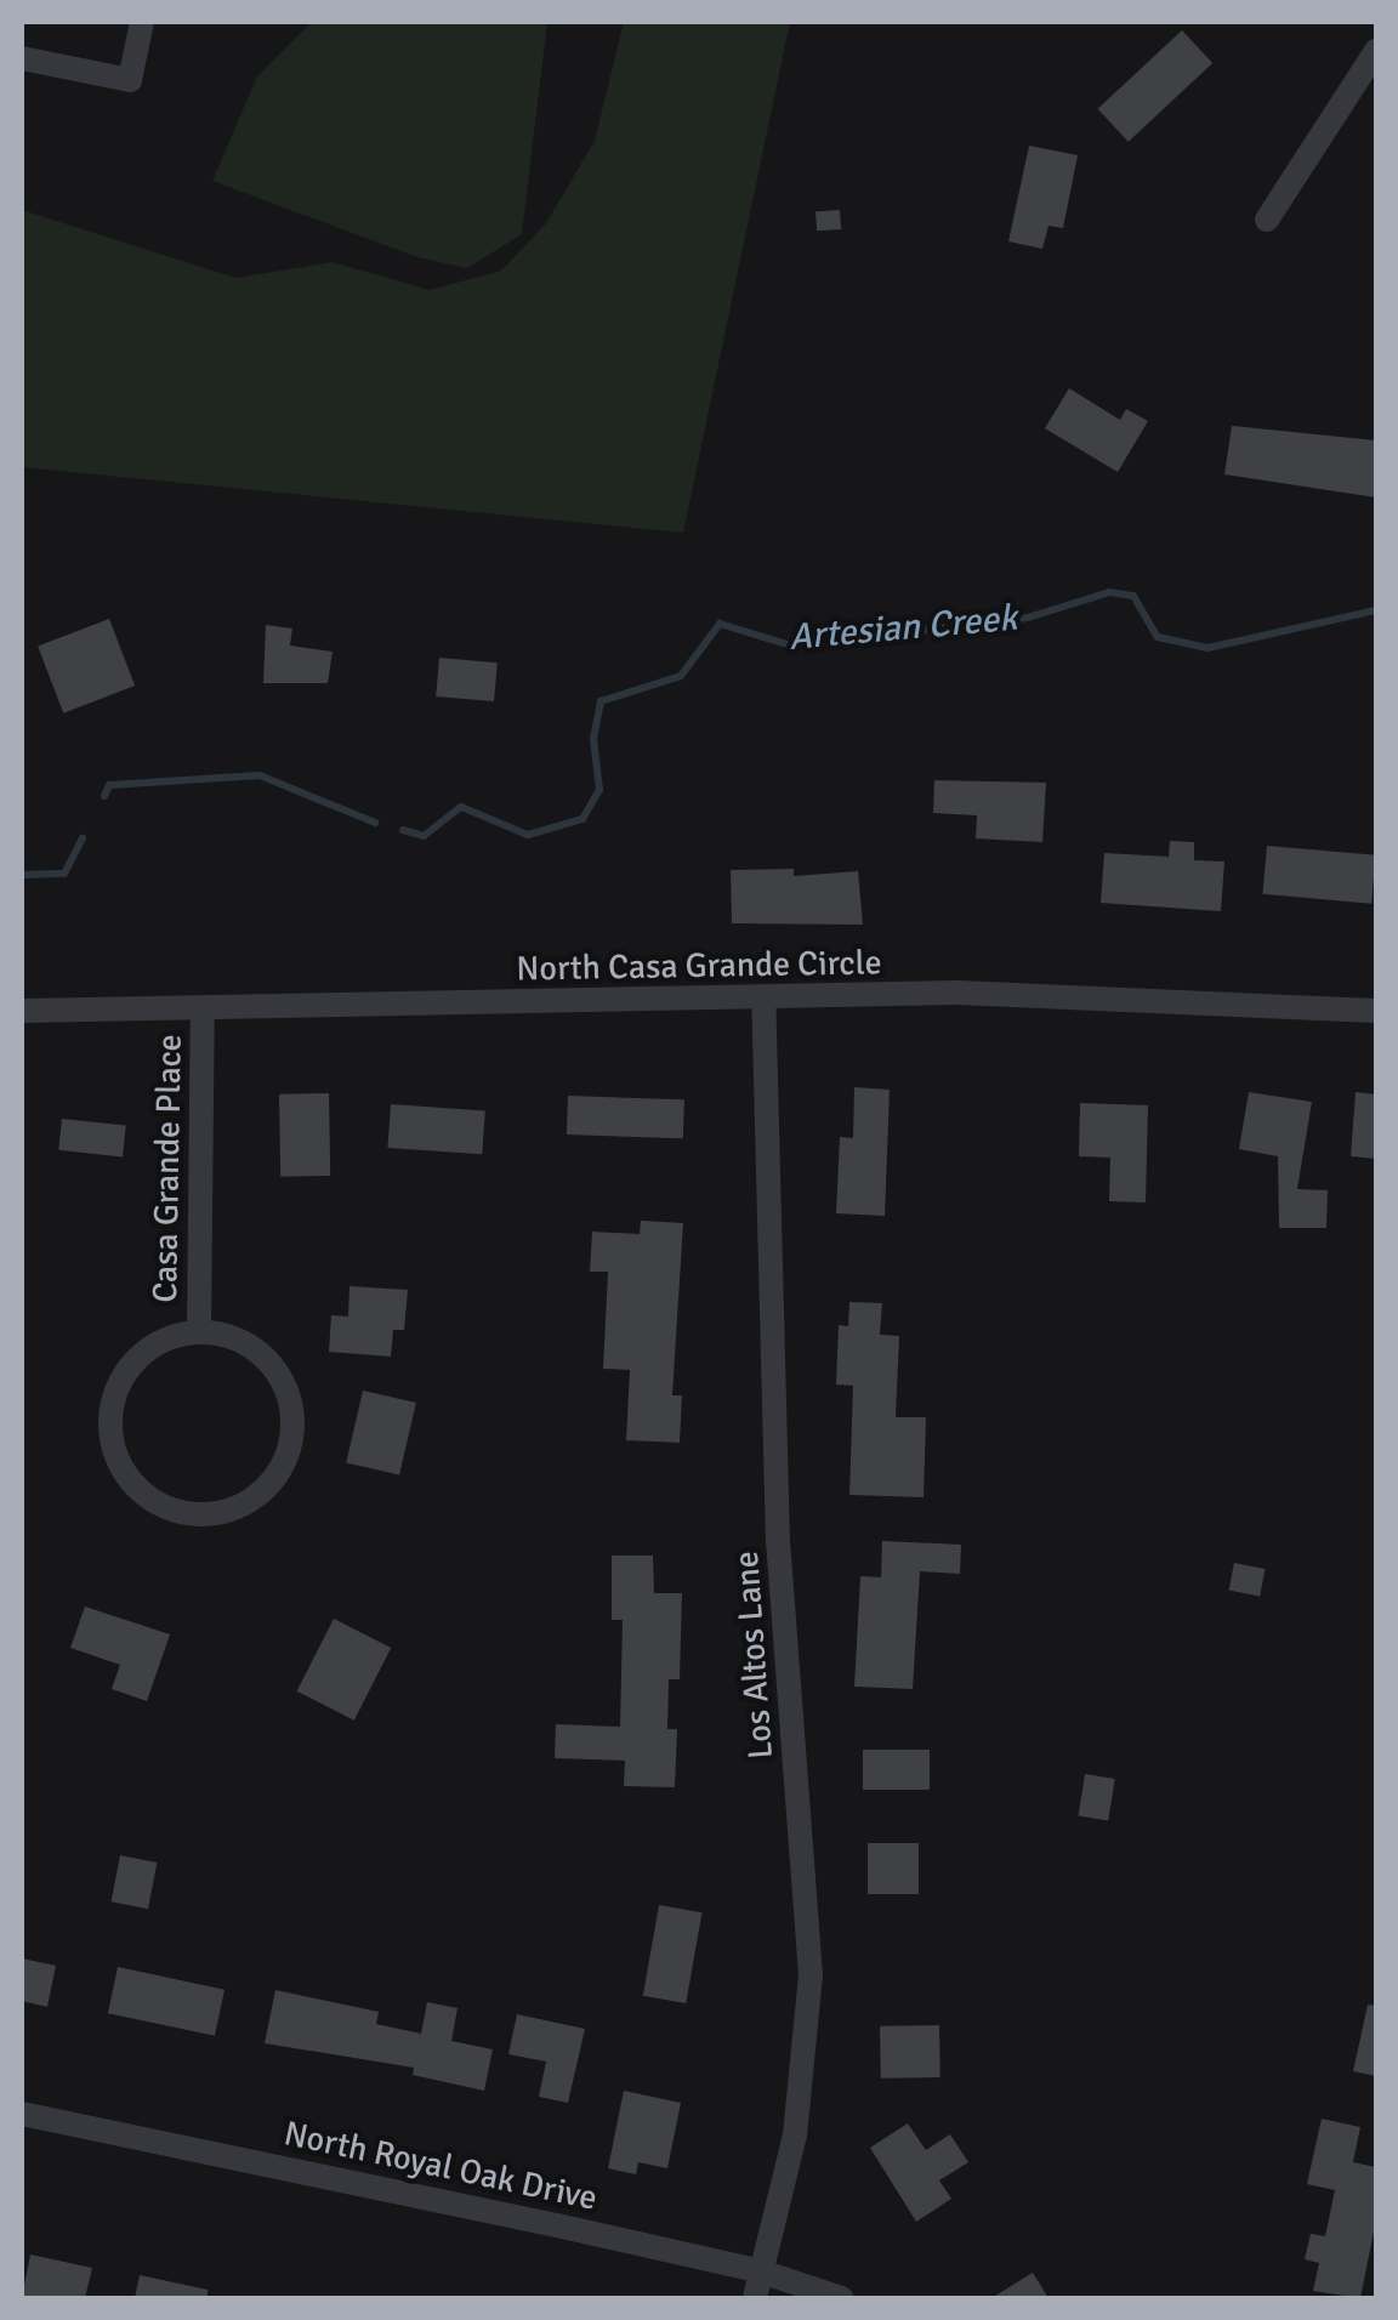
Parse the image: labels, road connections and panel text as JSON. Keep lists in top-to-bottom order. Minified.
{"streets":{"street":["North Casa Grande Circle","Casa Grande Place","Los Altos Lane","North Royal Oak Drive"]},"crossings":[["North Casa Grande Circle","Casa Grande Place"],["North Casa Grande Circle","Los Altos Lane"],["Los Altos Lane","North Royal Oak Drive"]],"water":["Artesian Creek"]}
